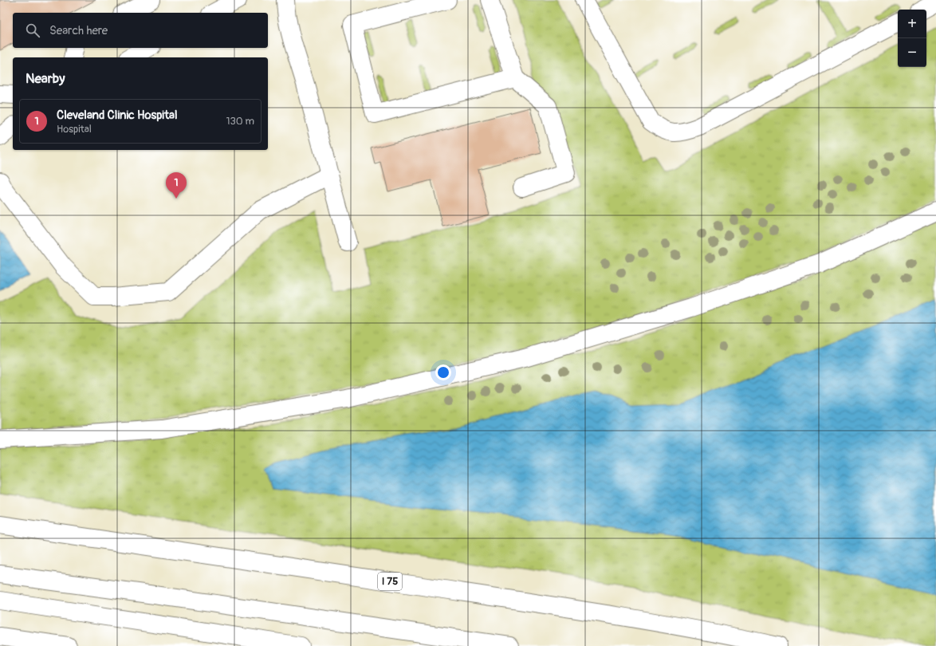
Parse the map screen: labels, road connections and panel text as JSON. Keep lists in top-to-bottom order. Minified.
{"streets":{"main road":["I 75"]},"page":{"map_buttons":["+","−"],"search":"Search here","heading":"Nearby","list":[{"mark":"1","name":"Cleveland Clinic Hospital","note":"Hospital","value":"130 m"}],"pins":"1"}}
